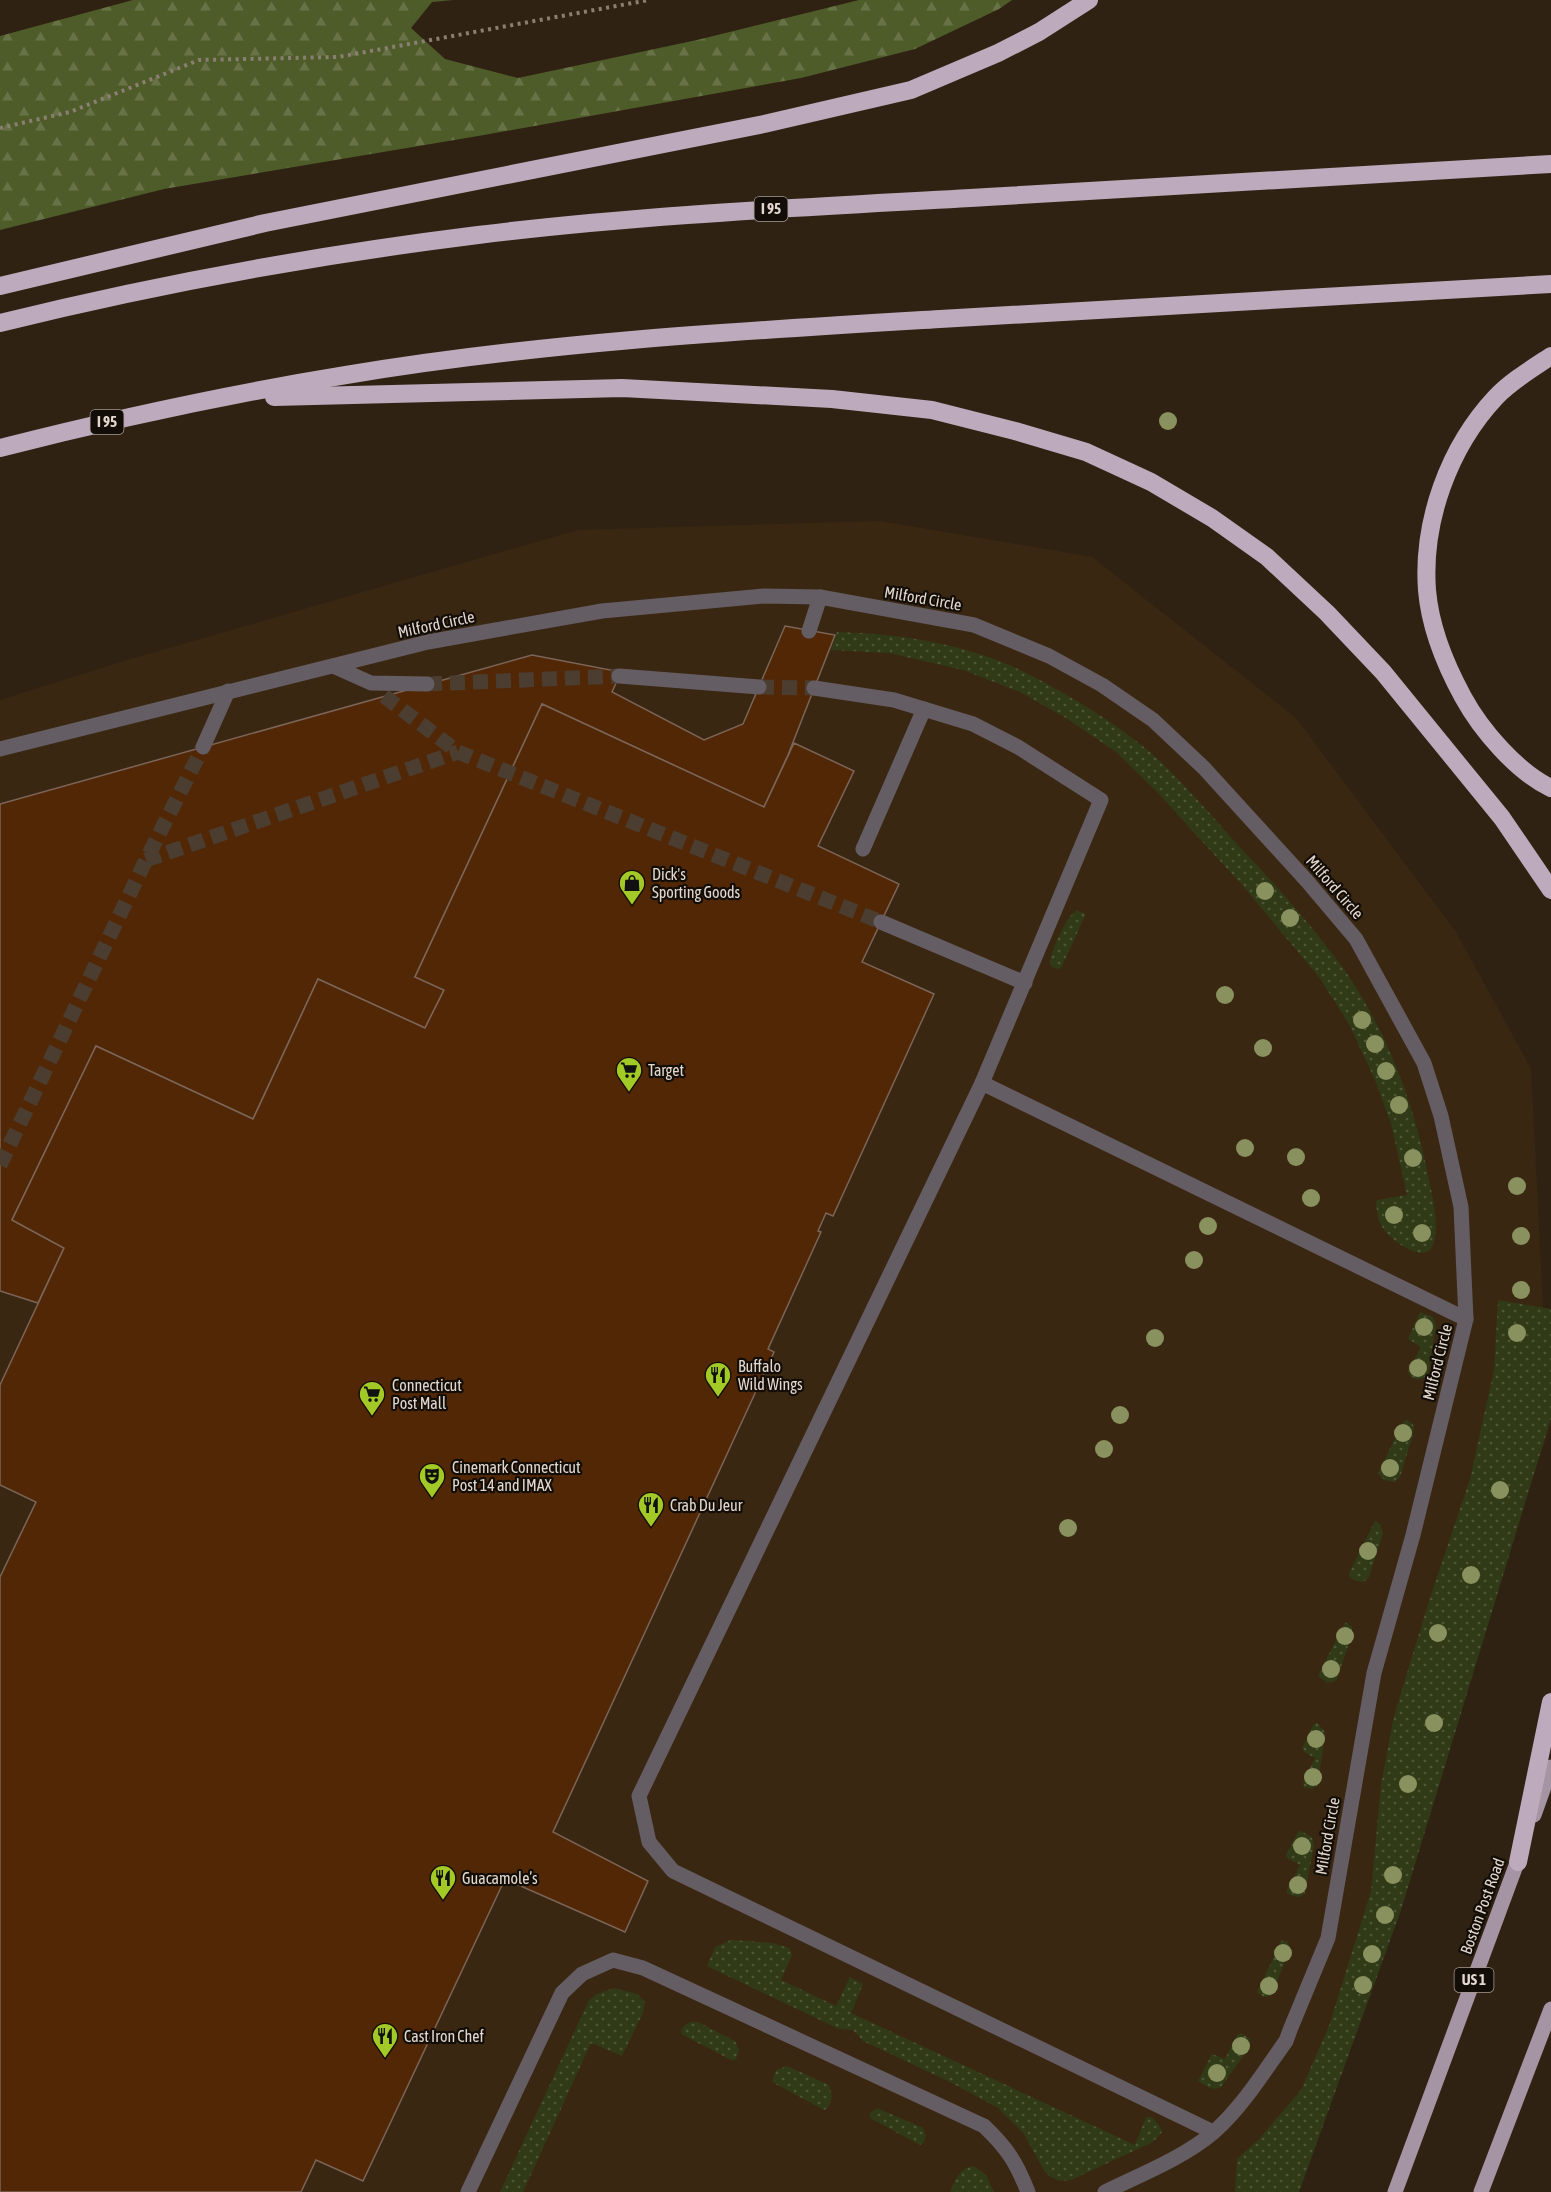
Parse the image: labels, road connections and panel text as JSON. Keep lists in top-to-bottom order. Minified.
{"streets":{"highway":["I 95"],"main road":["Boston Post Road","US 1"],"street":["Milford Circle"]},"places":{"shop":["Dick's Sporting Goods"],"supermarket":["Target","Connecticut Post Mall"],"restaurant":["Buffalo Wild Wings","Crab Du Jeur","Guacamole’s","Cast Iron Chef"],"theatre":["Cinemark Connecticut Post 14 and IMAX"]}}
